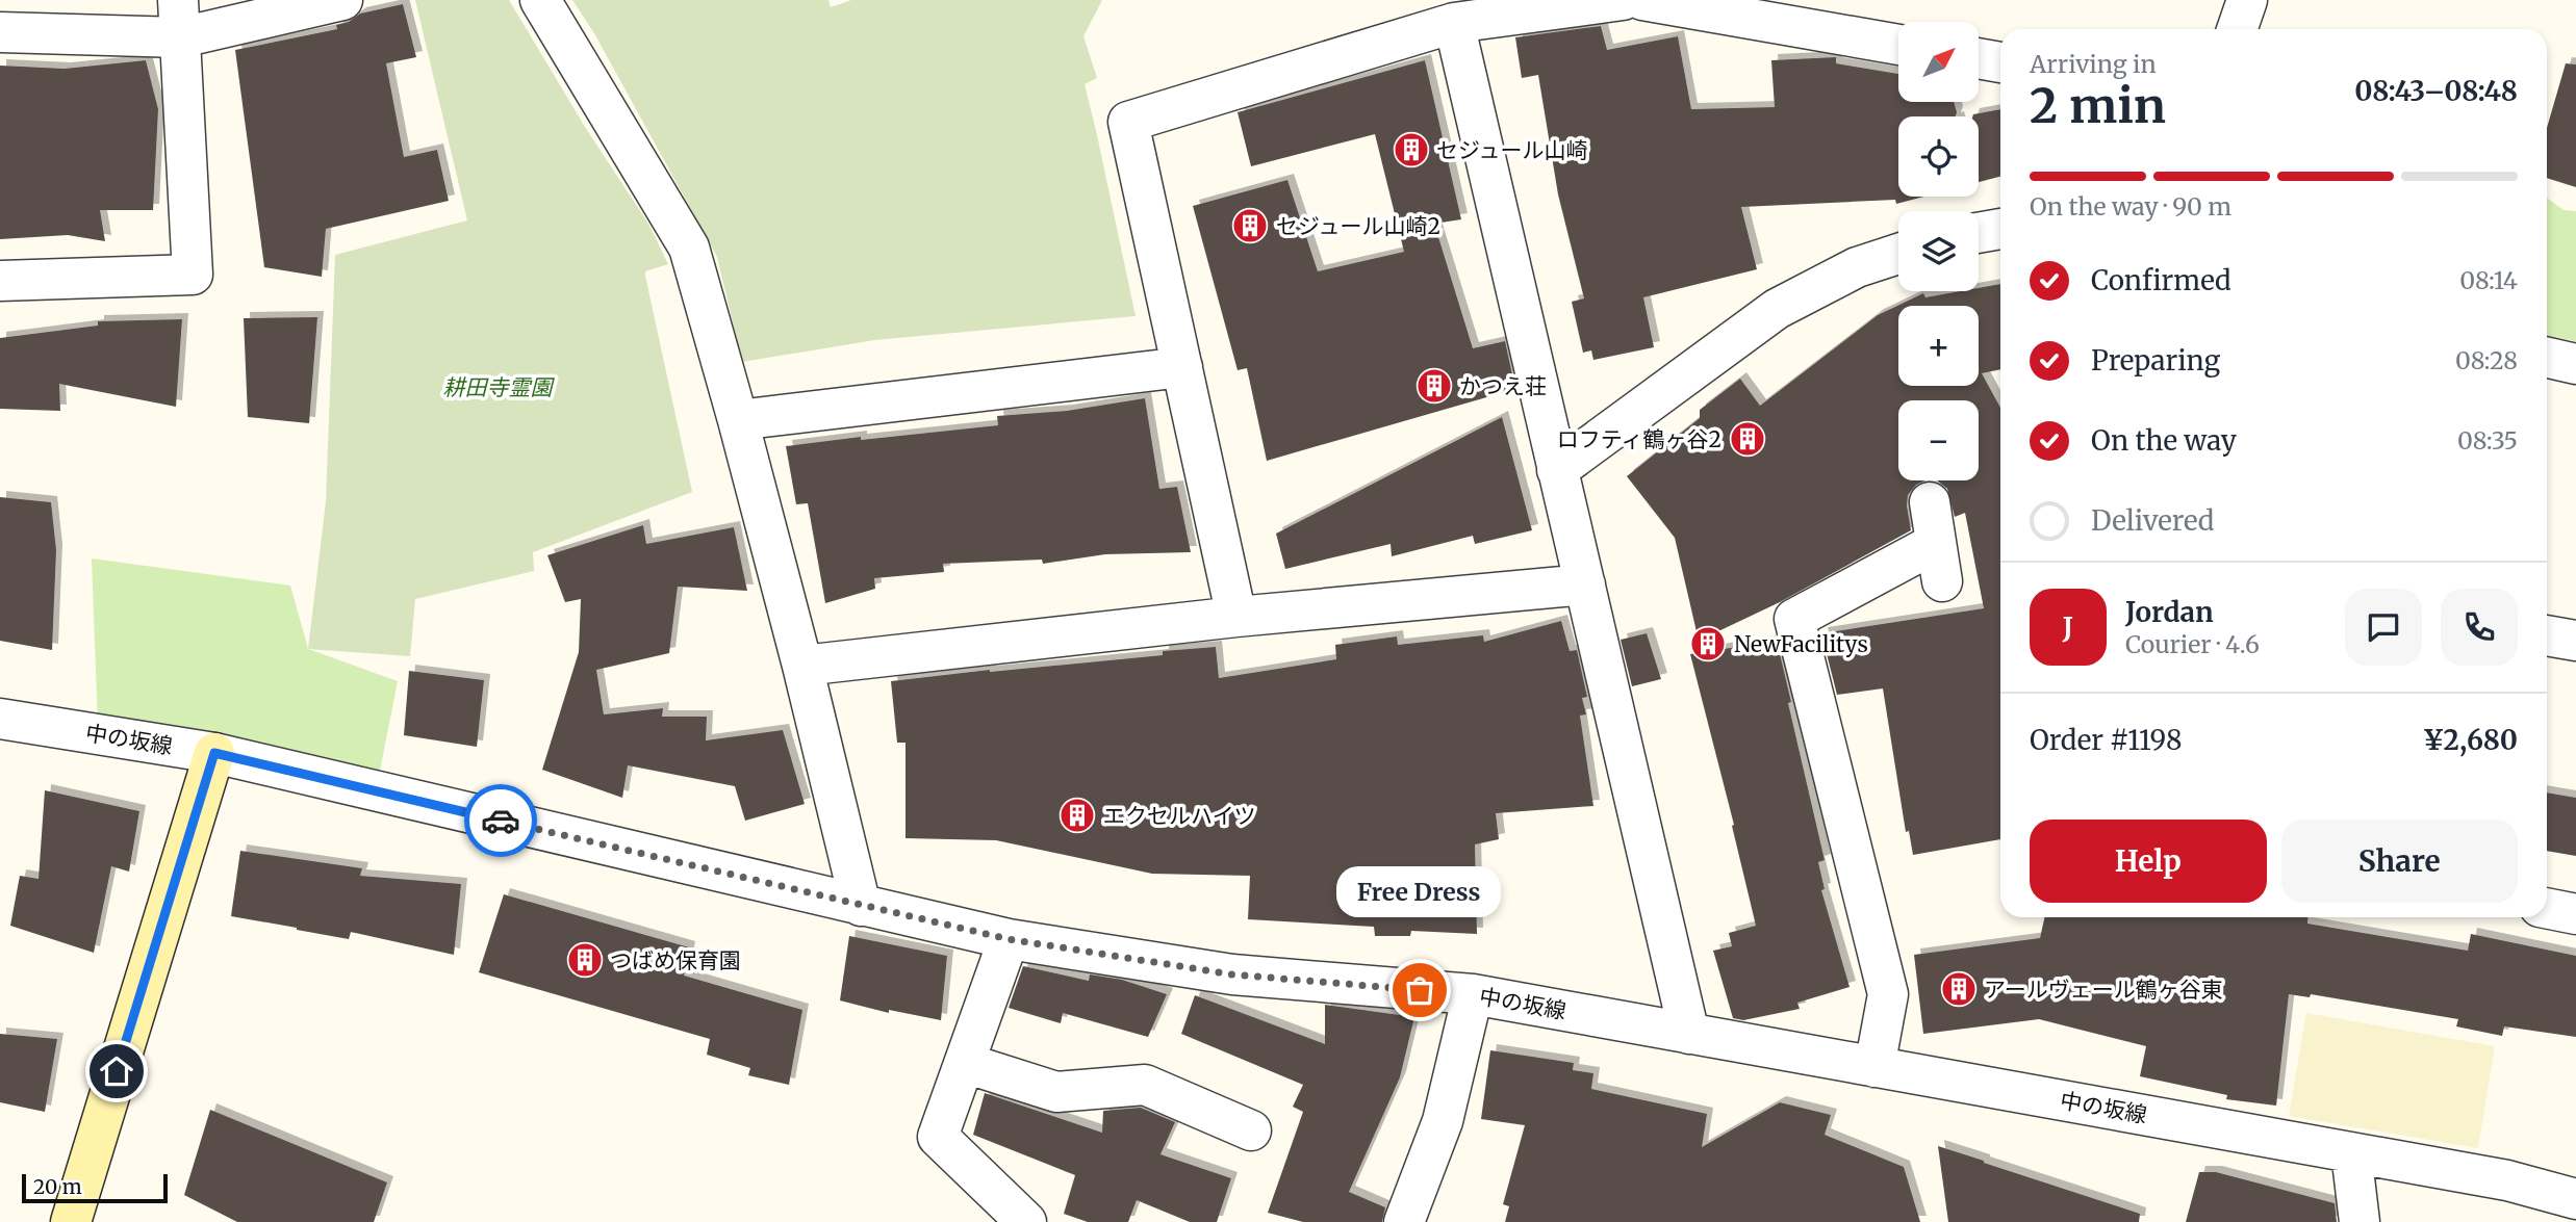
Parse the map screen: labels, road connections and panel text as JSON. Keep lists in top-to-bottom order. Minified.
{"streets":{"street":["中の坂線"]},"parks":["耕田寺霊園"],"places":{"building":["セジュール山崎","セジュール山崎2","かつえ荘","ロフティ鶴ヶ谷2","NewFacilitys","エクセルハイツ","つばめ保育園","アールヴェール鶴ヶ谷東"],"other":["Free Dress"]},"scale_bar":"20 m","north":"top right","page":{"map_buttons":["+","−"],"heading":["2 min","Arriving in","08:43–08:48"],"panel":["Jordan","Courier · 4.6","Order #1198","¥2,680"],"bar":"On the way · 90 m","list":[["Confirmed","08:14"],["Preparing","08:28"],["On the way","08:35"],"Delivered"],"round":"J","buttons":["Help","Share"],"bubble":"Free Dress","scale":"20 m"}}
